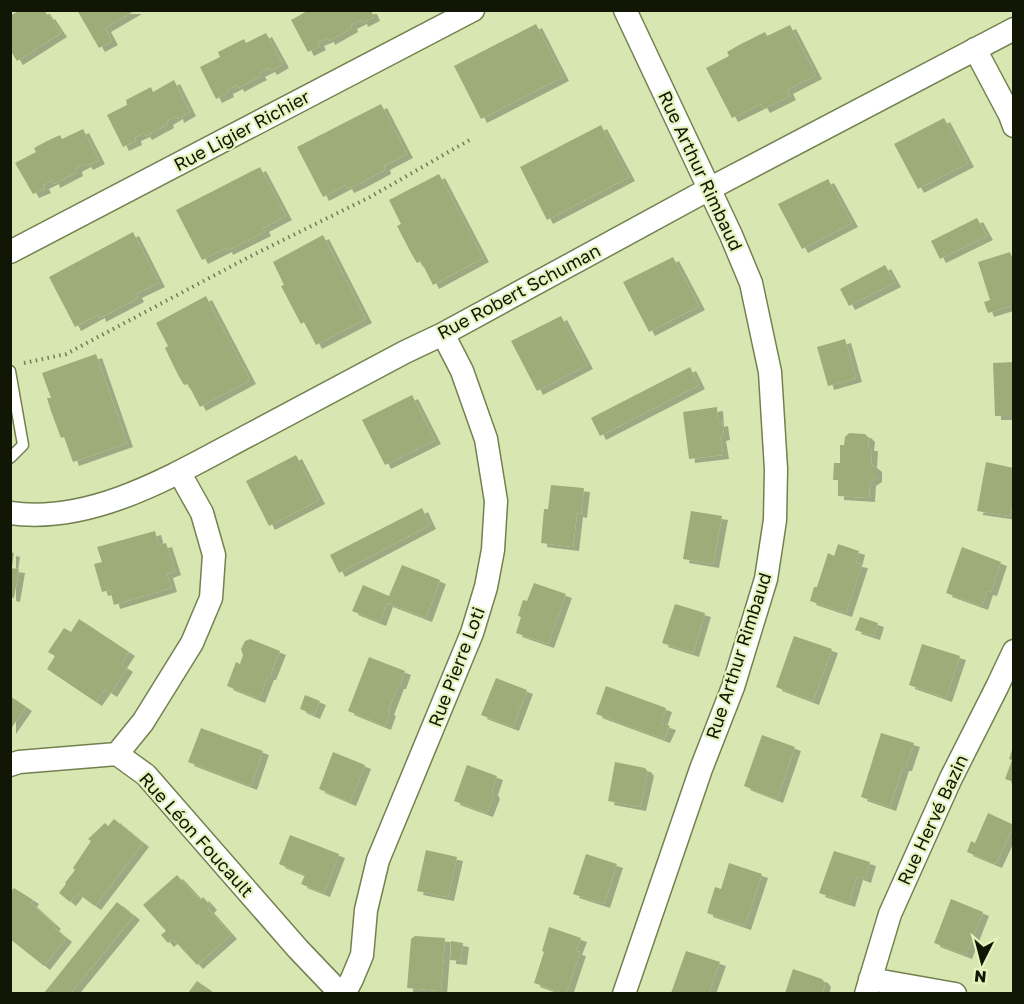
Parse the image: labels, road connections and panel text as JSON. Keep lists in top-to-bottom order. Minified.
{"streets":{"street":["Rue Ligier Richier","Rue Arthur Rimbaud","Rue Robert Schuman","Rue Pierre Loti","Rue Hervé Bazin","Rue Léon Foucault"]},"crossings":[["Rue Arthur Rimbaud","Rue Robert Schuman"],["Rue Robert Schuman","Rue Pierre Loti"],["Rue Pierre Loti","Rue Léon Foucault"]],"north":"bottom"}
